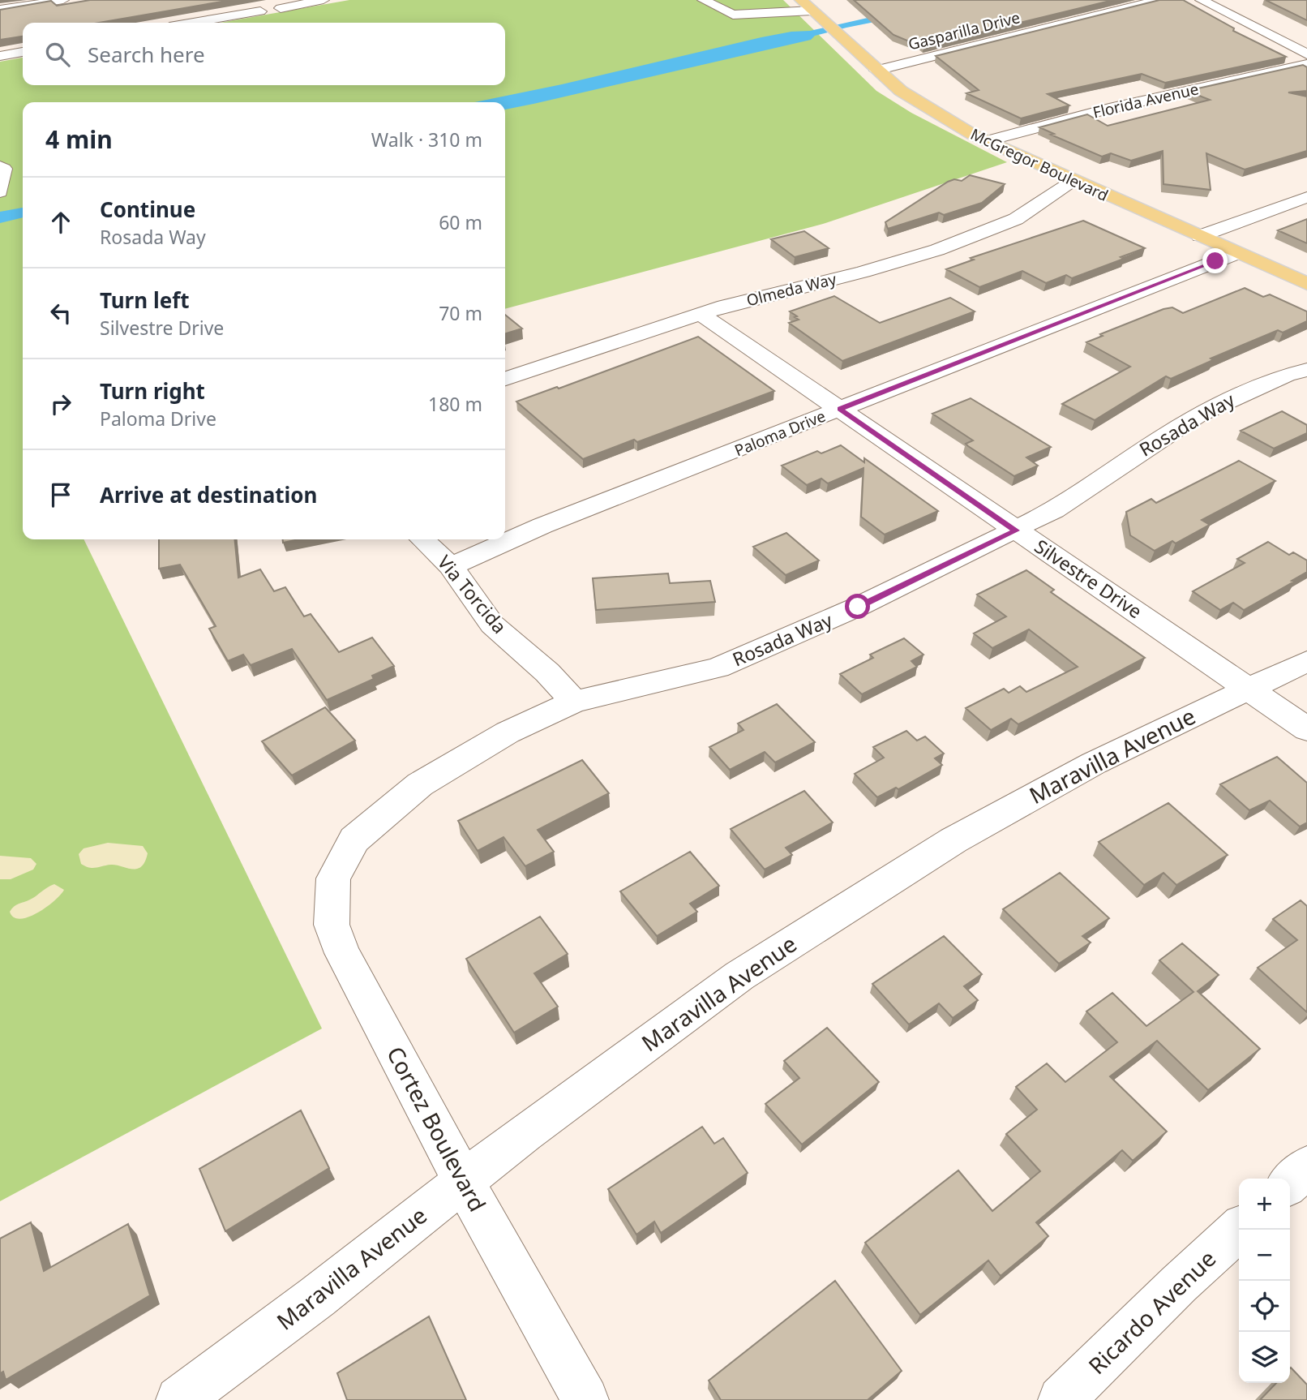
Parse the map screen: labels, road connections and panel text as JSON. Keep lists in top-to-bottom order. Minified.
{"streets":{"main road":["McGregor Boulevard"],"street":["Gasparilla Drive","Florida Avenue","Olmeda Way","Rosada Way","Paloma Drive","Silvestre Drive","Via Torcida","Maravilla Avenue","Cortez Boulevard","Ricardo Avenue"]},"crossings":[["Gasparilla Drive","McGregor Boulevard"],["Florida Avenue","McGregor Boulevard"],["McGregor Boulevard","Olmeda Way"],["McGregor Boulevard","Paloma Drive"],["Olmeda Way","Silvestre Drive"],["Rosada Way","Silvestre Drive"],["Rosada Way","Via Torcida"],["Rosada Way","Cortez Boulevard"],["Paloma Drive","Silvestre Drive"],["Paloma Drive","Via Torcida"],["Silvestre Drive","Maravilla Avenue"],["Maravilla Avenue","Cortez Boulevard"]],"page":{"search":"Search here","heading":["4 min","Walk · 310 m"],"list":[["Continue","Rosada Way","60 m"],["Turn left","Silvestre Drive","70 m"],["Turn right","Paloma Drive","180 m"],"Arrive at destination"],"map_buttons":["+","−"]}}
